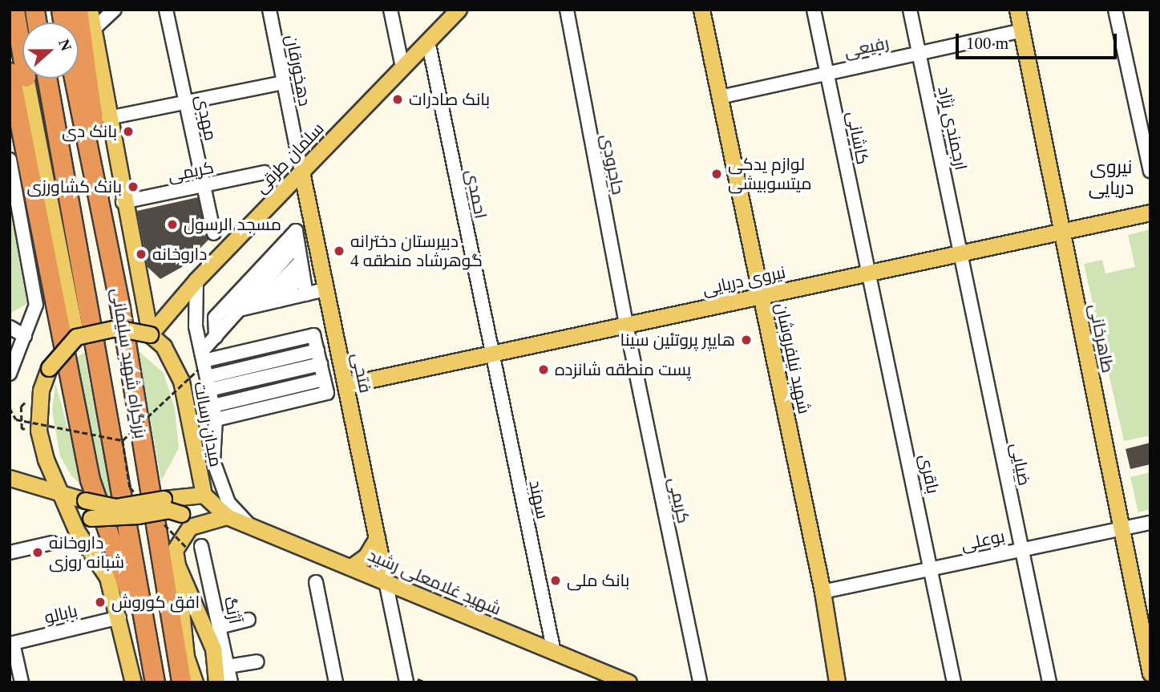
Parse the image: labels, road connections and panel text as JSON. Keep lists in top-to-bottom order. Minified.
{"streets":{"highway":["بزرگراه شهید سلیمانی"],"main road":["سلمان طرقی","نیروی دریایی","طاهرخانی","شهید نیلفروشان","فتحی","میدان رسالت","شهید غلامعلی رشید"],"street":["رفیعی","دهخورقان","مهدی","ارجمندی نژاد","کاشانی","جاجرودی","کریمی","احمدی","ضیایی","باقری","سهند","بوعلی","آژنگ","بابالو"]},"crossings":[["رفیعی","ارجمندی نژاد"],["رفیعی","کاشانی"],["رفیعی","طاهرخانی"],["رفیعی","شهید نیلفروشان"],["دهخورقان","سلمان طرقی"],["دهخورقان","فتحی"],["مهدی","کریمی"],["ارجمندی نژاد","نیروی دریایی"],["ارجمندی نژاد","ضیایی"],["کاشانی","نیروی دریایی"],["کاشانی","باقری"],["سلمان طرقی","احمدی"],["سلمان طرقی","بزرگراه شهید سلیمانی"],["سلمان طرقی","فتحی"],["سلمان طرقی","میدان رسالت"],["سلمان طرقی","شهید غلامعلی رشید"],["جاجرودی","کریمی"],["جاجرودی","نیروی دریایی"],["کریمی","نیروی دریایی"],["کریمی","بزرگراه شهید سلیمانی"],["احمدی","نیروی دریایی"],["احمدی","سهند"],["نیروی دریایی","طاهرخانی"],["نیروی دریایی","شهید نیلفروشان"],["نیروی دریایی","فتحی"],["نیروی دریایی","ضیایی"],["نیروی دریایی","باقری"],["نیروی دریایی","سهند"],["طاهرخانی","بوعلی"],["شهید نیلفروشان","بوعلی"],["بزرگراه شهید سلیمانی","میدان رسالت"],["بزرگراه شهید سلیمانی","شهید غلامعلی رشید"],["فتحی","شهید غلامعلی رشید"],["میدان رسالت","شهید غلامعلی رشید"],["ضیایی","بوعلی"],["باقری","بوعلی"],["سهند","شهید غلامعلی رشید"]],"districts":["نیروی دریایی"],"places":["بانک صادرات","بانک دی","لوازم یدکی میتسوبیشی","بانک کشاورزی","مسجد الرسول","دبیرستان دخترانه گوهرشاد منطقه 4","داروخانه","هایپر پروتئین سینا","پست منطقه شانزده","داروخانه شبانه روزی","بانک ملی","افق کوروش"],"scale_bar":"100 m","north":"right"}
